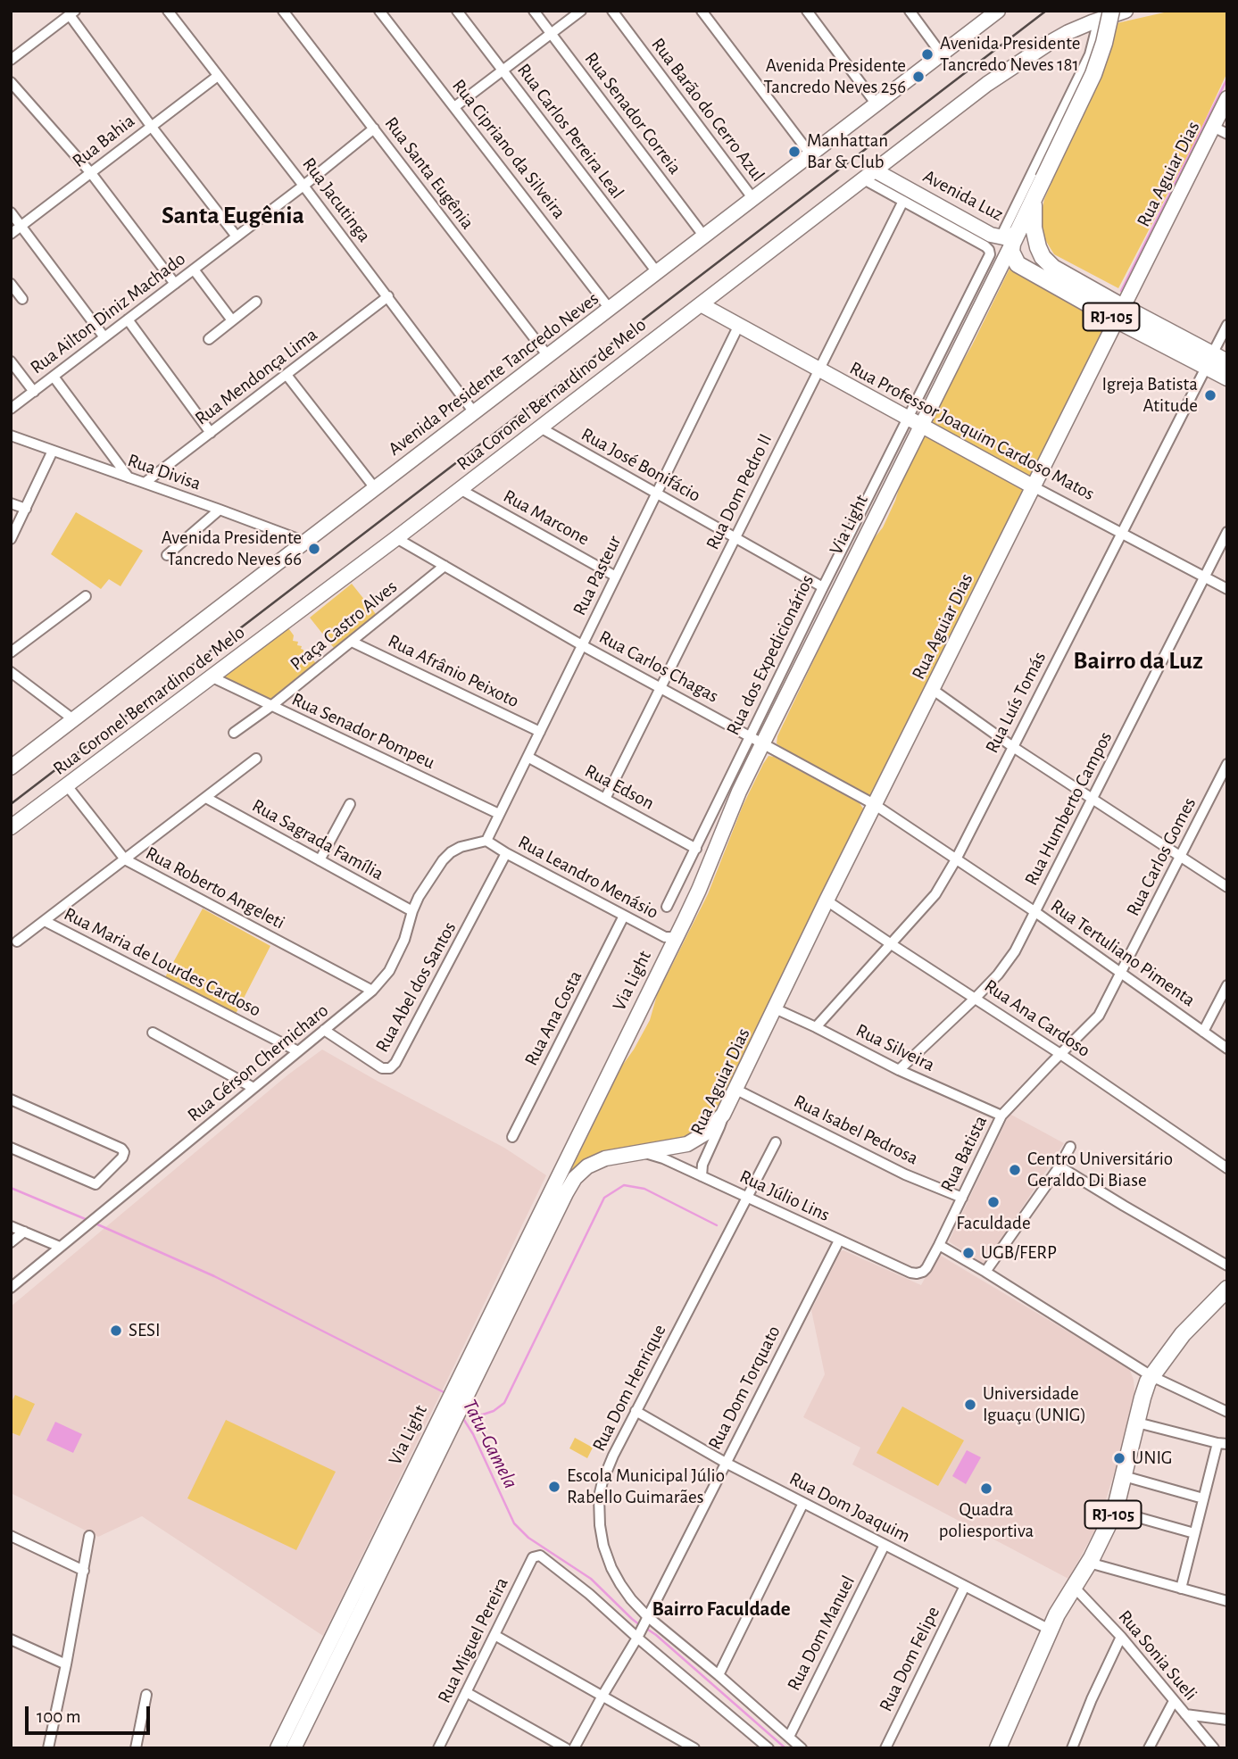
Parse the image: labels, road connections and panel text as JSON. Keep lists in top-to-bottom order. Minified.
{"streets":{"main road":["Rua Aguiar Dias","Avenida Luz","RJ-105","Avenida Presidente Tancredo Neves","Rua Coronel Bernardino de Melo","Rua Professor Joaquim Cardoso Matos","Via Light"],"street":["Rua Barão do Cerro Azul","Rua Senador Correia","Rua Carlos Pereira Leal","Rua Bahia","Rua Cipriano da Silveira","Rua Santa Eugênia","Rua Jacutinga","Rua Ailton Diniz Machado","Rua Mendonça Lima","Rua José Bonifácio","Rua Divisa","Rua Dom Pedro II","Rua Marcone","Rua Pasteur","Praça Castro Alves","Rua dos Expedicionários","Rua Carlos Chagas","Rua Afrânio Peixoto","Rua Luís Tomás","Rua Senador Pompeu","Rua Edson","Rua Humberto Campos","Rua Sagrada Família","Rua Carlos Gomes","Rua Leandro Menásio","Rua Roberto Angeleti","Rua Tertuliano Pimenta","Rua Maria de Lourdes Cardoso","Rua Abel dos Santos","Rua Ana Costa","Rua Ana Cardoso","Rua Silveira","Rua Gérson Chernicharo","Rua Isabel Pedrosa","Rua Batista","Rua Júlio Lins","Rua Dom Henrique","Rua Dom Torquato","Rua Dom Joaquim","Rua Dom Manuel","Rua Miguel Pereira","Rua Sonia Sueli","Rua Dom Felipe"]},"crossings":[["Rua Barão do Cerro Azul","Avenida Presidente Tancredo Neves"],["Rua Senador Correia","Avenida Presidente Tancredo Neves"],["Rua Carlos Pereira Leal","Avenida Presidente Tancredo Neves"],["Rua Bahia","Rua Jacutinga"],["Rua Cipriano da Silveira","Avenida Presidente Tancredo Neves"],["Rua Santa Eugênia","Rua Ailton Diniz Machado"],["Rua Santa Eugênia","Avenida Presidente Tancredo Neves"],["Rua Aguiar Dias","Avenida Luz"],["Rua Aguiar Dias","Rua Professor Joaquim Cardoso Matos"],["Rua Aguiar Dias","Via Light"],["Rua Aguiar Dias","Rua Carlos Chagas"],["Rua Aguiar Dias","Rua Tertuliano Pimenta"],["Rua Aguiar Dias","Rua Ana Cardoso"],["Rua Aguiar Dias","Rua Silveira"],["Rua Aguiar Dias","Rua Isabel Pedrosa"],["Rua Aguiar Dias","Rua Júlio Lins"],["Avenida Luz","RJ-105"],["Avenida Luz","Rua Coronel Bernardino de Melo"],["Avenida Luz","Rua Dom Pedro II"],["Avenida Luz","Via Light"],["Avenida Luz","Rua dos Expedicionários"],["Avenida Luz","Rua Luís Tomás"],["Rua Jacutinga","Rua Ailton Diniz Machado"],["Rua Jacutinga","Avenida Presidente Tancredo Neves"],["Rua Jacutinga","Rua Mendonça Lima"],["RJ-105","Rua Coronel Bernardino de Melo"],["RJ-105","Rua Dom Joaquim"],["RJ-105","Rua Sonia Sueli"],["Avenida Presidente Tancredo Neves","Rua Divisa"],["Rua Mendonça Lima","Rua Divisa"],["Rua Coronel Bernardino de Melo","Rua Professor Joaquim Cardoso Matos"],["Rua Coronel Bernardino de Melo","Rua José Bonifácio"],["Rua Coronel Bernardino de Melo","Rua Marcone"],["Rua Coronel Bernardino de Melo","Rua Carlos Chagas"],["Rua Coronel Bernardino de Melo","Rua Senador Pompeu"],["Rua Coronel Bernardino de Melo","Rua Roberto Angeleti"],["Rua Professor Joaquim Cardoso Matos","Rua Dom Pedro II"],["Rua Professor Joaquim Cardoso Matos","Via Light"],["Rua Professor Joaquim Cardoso Matos","Rua Pasteur"],["Rua Professor Joaquim Cardoso Matos","Rua dos Expedicionários"],["Rua Professor Joaquim Cardoso Matos","Rua Luís Tomás"],["Rua Professor Joaquim Cardoso Matos","Rua Humberto Campos"],["Rua José Bonifácio","Rua Dom Pedro II"],["Rua José Bonifácio","Rua Pasteur"],["Rua José Bonifácio","Rua dos Expedicionários"],["Rua Dom Pedro II","Rua Carlos Chagas"],["Rua Dom Pedro II","Rua Edson"],["Rua Marcone","Rua Pasteur"],["Via Light","Rua Carlos Chagas"],["Via Light","Rua Leandro Menásio"],["Via Light","Rua Júlio Lins"],["Rua Pasteur","Rua Carlos Chagas"],["Rua Pasteur","Rua Afrânio Peixoto"],["Rua Pasteur","Rua Senador Pompeu"],["Rua Pasteur","Rua Edson"],["Rua Pasteur","Rua Leandro Menásio"],["Rua Pasteur","Rua Gérson Chernicharo"],["Praça Castro Alves","Rua Carlos Chagas"],["Praça Castro Alves","Rua Afrânio Peixoto"],["Praça Castro Alves","Rua Senador Pompeu"],["Rua dos Expedicionários","Rua Carlos Chagas"],["Rua dos Expedicionários","Rua Edson"],["Rua Carlos Chagas","Rua Tertuliano Pimenta"],["Rua Luís Tomás","Rua Tertuliano Pimenta"],["Rua Luís Tomás","Rua Ana Cardoso"],["Rua Luís Tomás","Rua Silveira"],["Rua Humberto Campos","Rua Tertuliano Pimenta"],["Rua Humberto Campos","Rua Ana Cardoso"],["Rua Humberto Campos","Rua Silveira"],["Rua Sagrada Família","Rua Gérson Chernicharo"],["Rua Carlos Gomes","Rua Tertuliano Pimenta"],["Rua Carlos Gomes","Rua Ana Cardoso"],["Rua Carlos Gomes","Rua Batista"],["Rua Leandro Menásio","Rua Abel dos Santos"],["Rua Leandro Menásio","Rua Ana Costa"],["Rua Leandro Menásio","Rua Gérson Chernicharo"],["Rua Roberto Angeleti","Rua Gérson Chernicharo"],["Rua Maria de Lourdes Cardoso","Rua Gérson Chernicharo"],["Rua Abel dos Santos","Rua Gérson Chernicharo"],["Rua Ana Cardoso","Rua Batista"],["Rua Silveira","Rua Batista"],["Rua Isabel Pedrosa","Rua Batista"],["Rua Batista","Rua Júlio Lins"],["Rua Júlio Lins","Rua Dom Henrique"],["Rua Júlio Lins","Rua Dom Torquato"],["Rua Dom Henrique","Rua Dom Torquato"],["Rua Dom Henrique","Rua Dom Joaquim"],["Rua Dom Henrique","Rua Dom Manuel"],["Rua Dom Torquato","Rua Dom Joaquim"],["Rua Dom Torquato","Rua Miguel Pereira"],["Rua Dom Joaquim","Rua Dom Manuel"],["Rua Dom Joaquim","Rua Dom Felipe"]],"districts":["Santa Eugênia","Bairro da Luz","Bairro Faculdade"],"water":["Tatu-Gamela"],"places":["Avenida Presidente Tancredo Neves 181","Avenida Presidente Tancredo Neves 256","Manhattan Bar & Club","Igreja Batista Atitude","Avenida Presidente Tancredo Neves 66","Centro Universitário Geraldo Di Biase","Faculdade","UGB/FERP","SESI","Universidade Iguaçu (UNIG)","UNIG","Escola Municipal Júlio Rabello Guimarães","Quadra poliesportiva"],"scale_bar":"100 m"}
